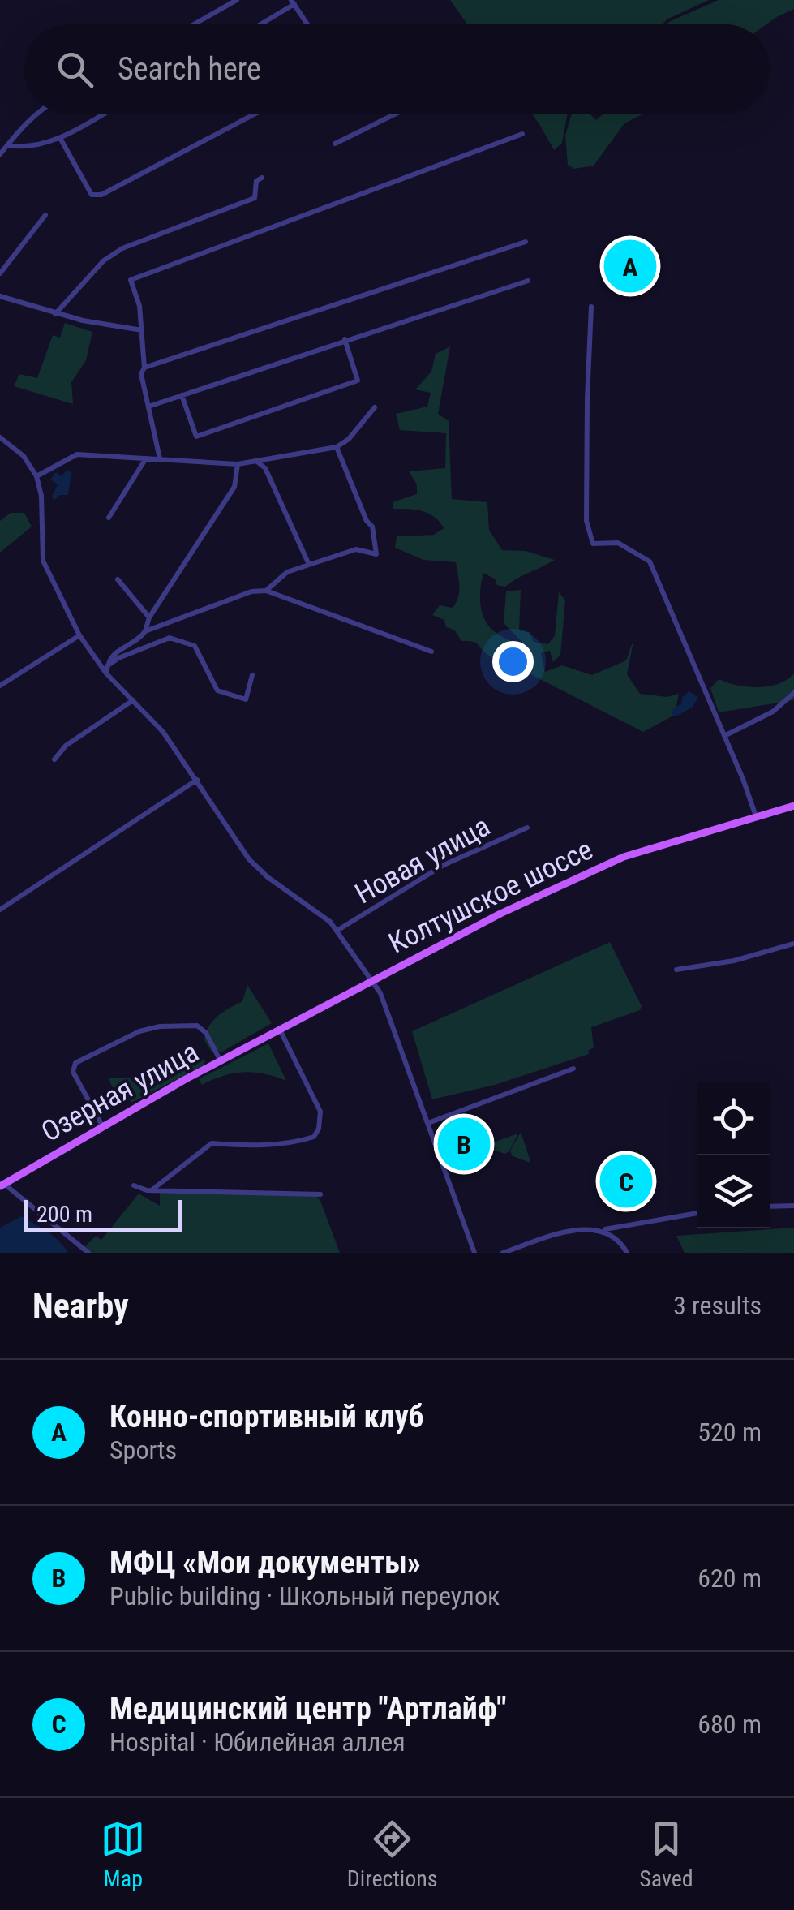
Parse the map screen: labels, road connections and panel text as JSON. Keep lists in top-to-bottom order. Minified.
{"streets":{"main road":["Колтушское шоссе","Озерная улица"],"street":["Новая улица"]},"crossings":[["Колтушское шоссе","Озерная улица"]],"scale_bar":"200 m","page":{"search":"Search here","pins":["A","B","C"],"scale":"200 m","heading":["Nearby","3 results"],"list":[{"mark":"A","name":"Конно-спортивный клуб","note":"Sports","value":"520 m"},{"mark":"B","name":"МФЦ «Мои документы»","note":"Public building · Школьный переулок","value":"620 m"},{"mark":"C","name":"Медицинский центр \"Артлайф\"","note":"Hospital · Юбилейная аллея","value":"680 m"}],"nav":["Map","Directions","Saved"]}}
